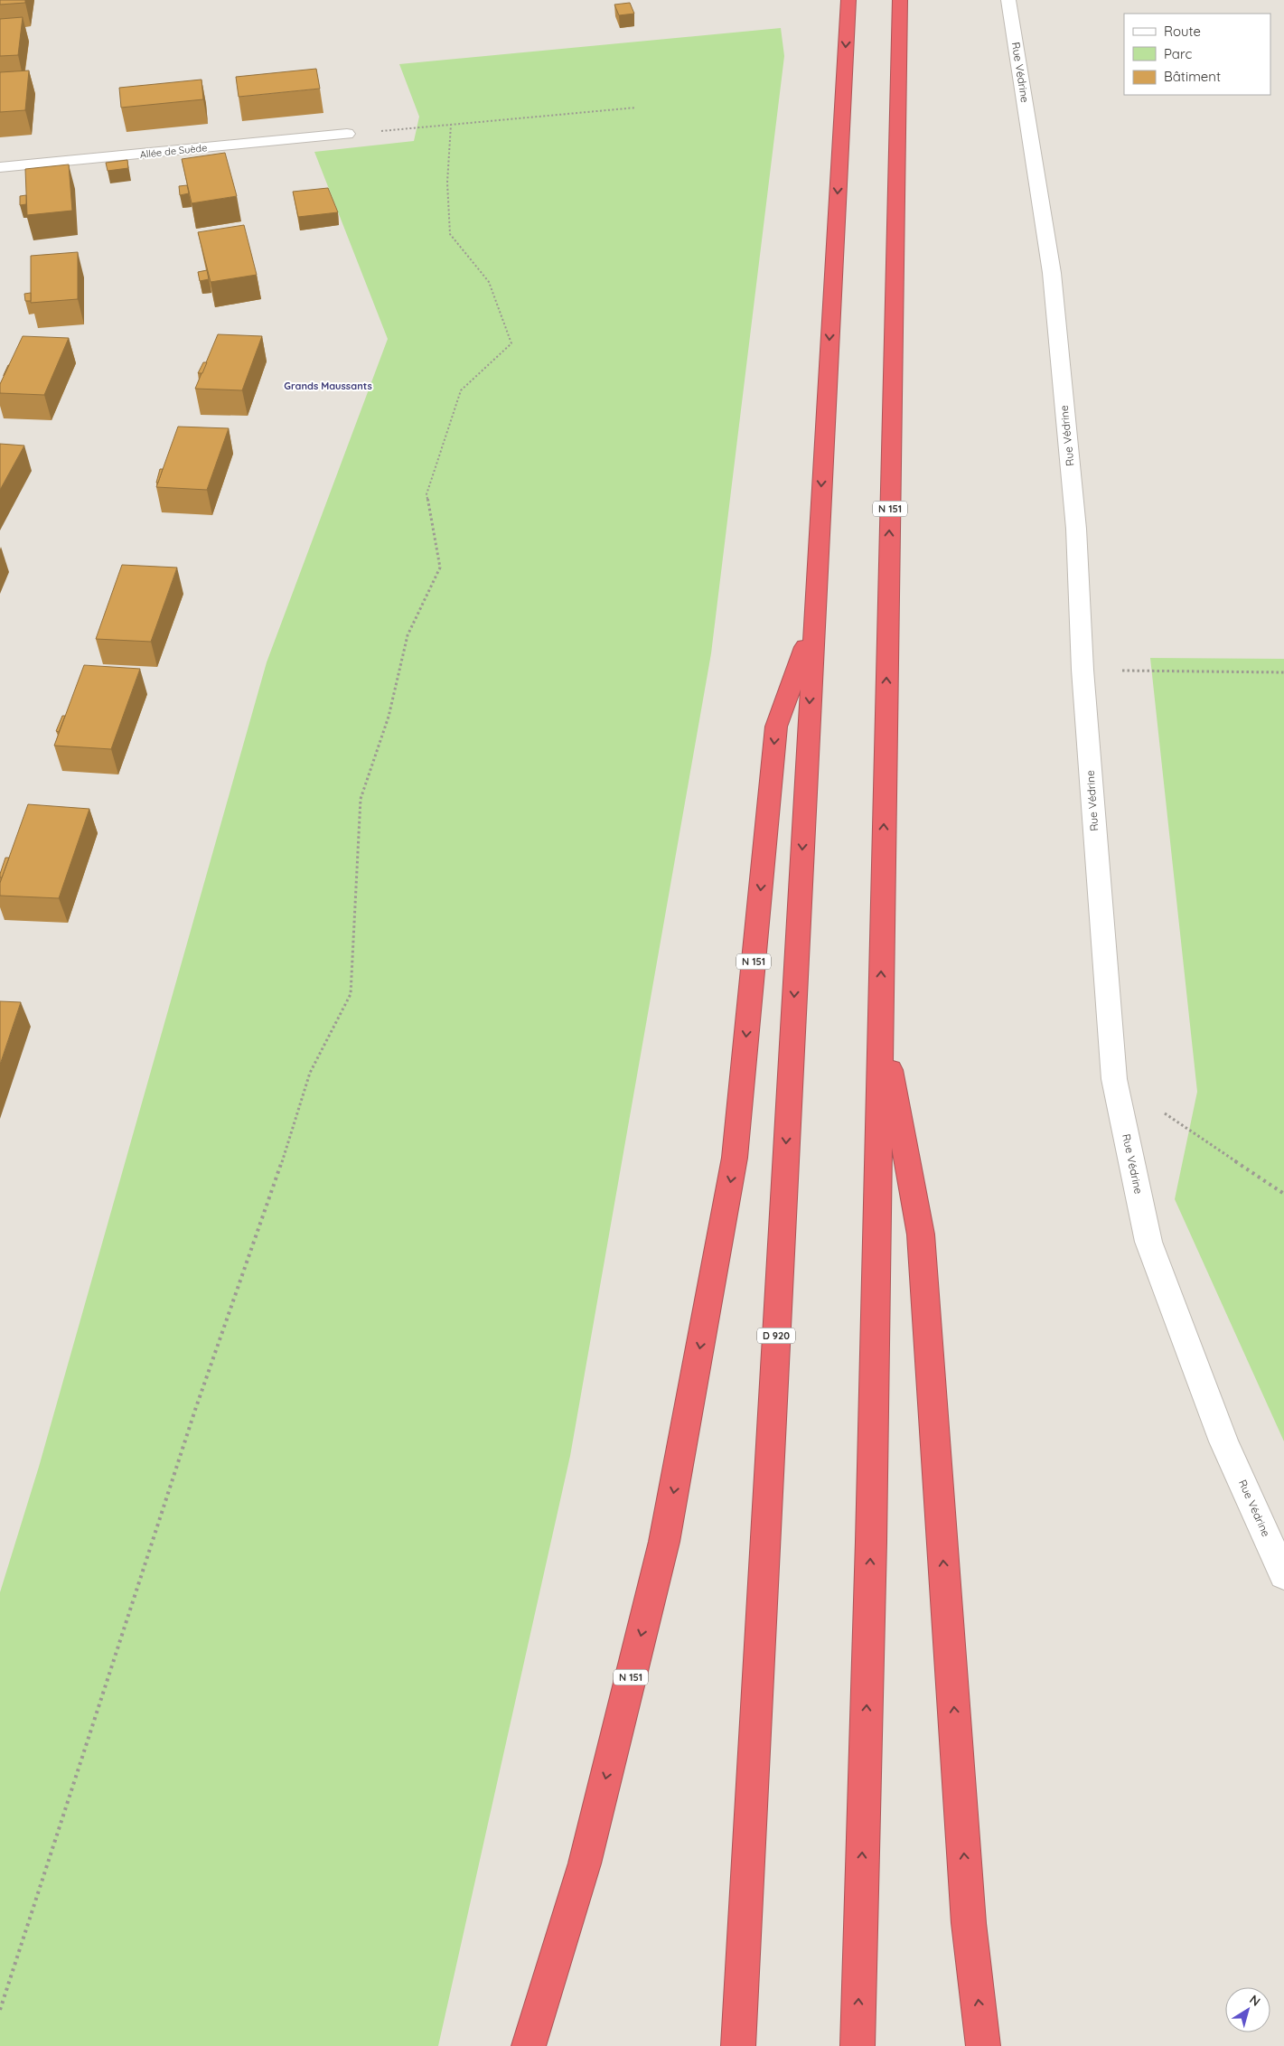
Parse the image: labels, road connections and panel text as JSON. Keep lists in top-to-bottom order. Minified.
{"streets":{"highway":["N 151","D 920"],"street":["Rue Védrine","Allée de Suède"]},"crossings":[["N 151","D 920"]],"districts":["Grands Maussants"],"legend":["Route","Parc","Bâtiment"],"north":"top right"}
